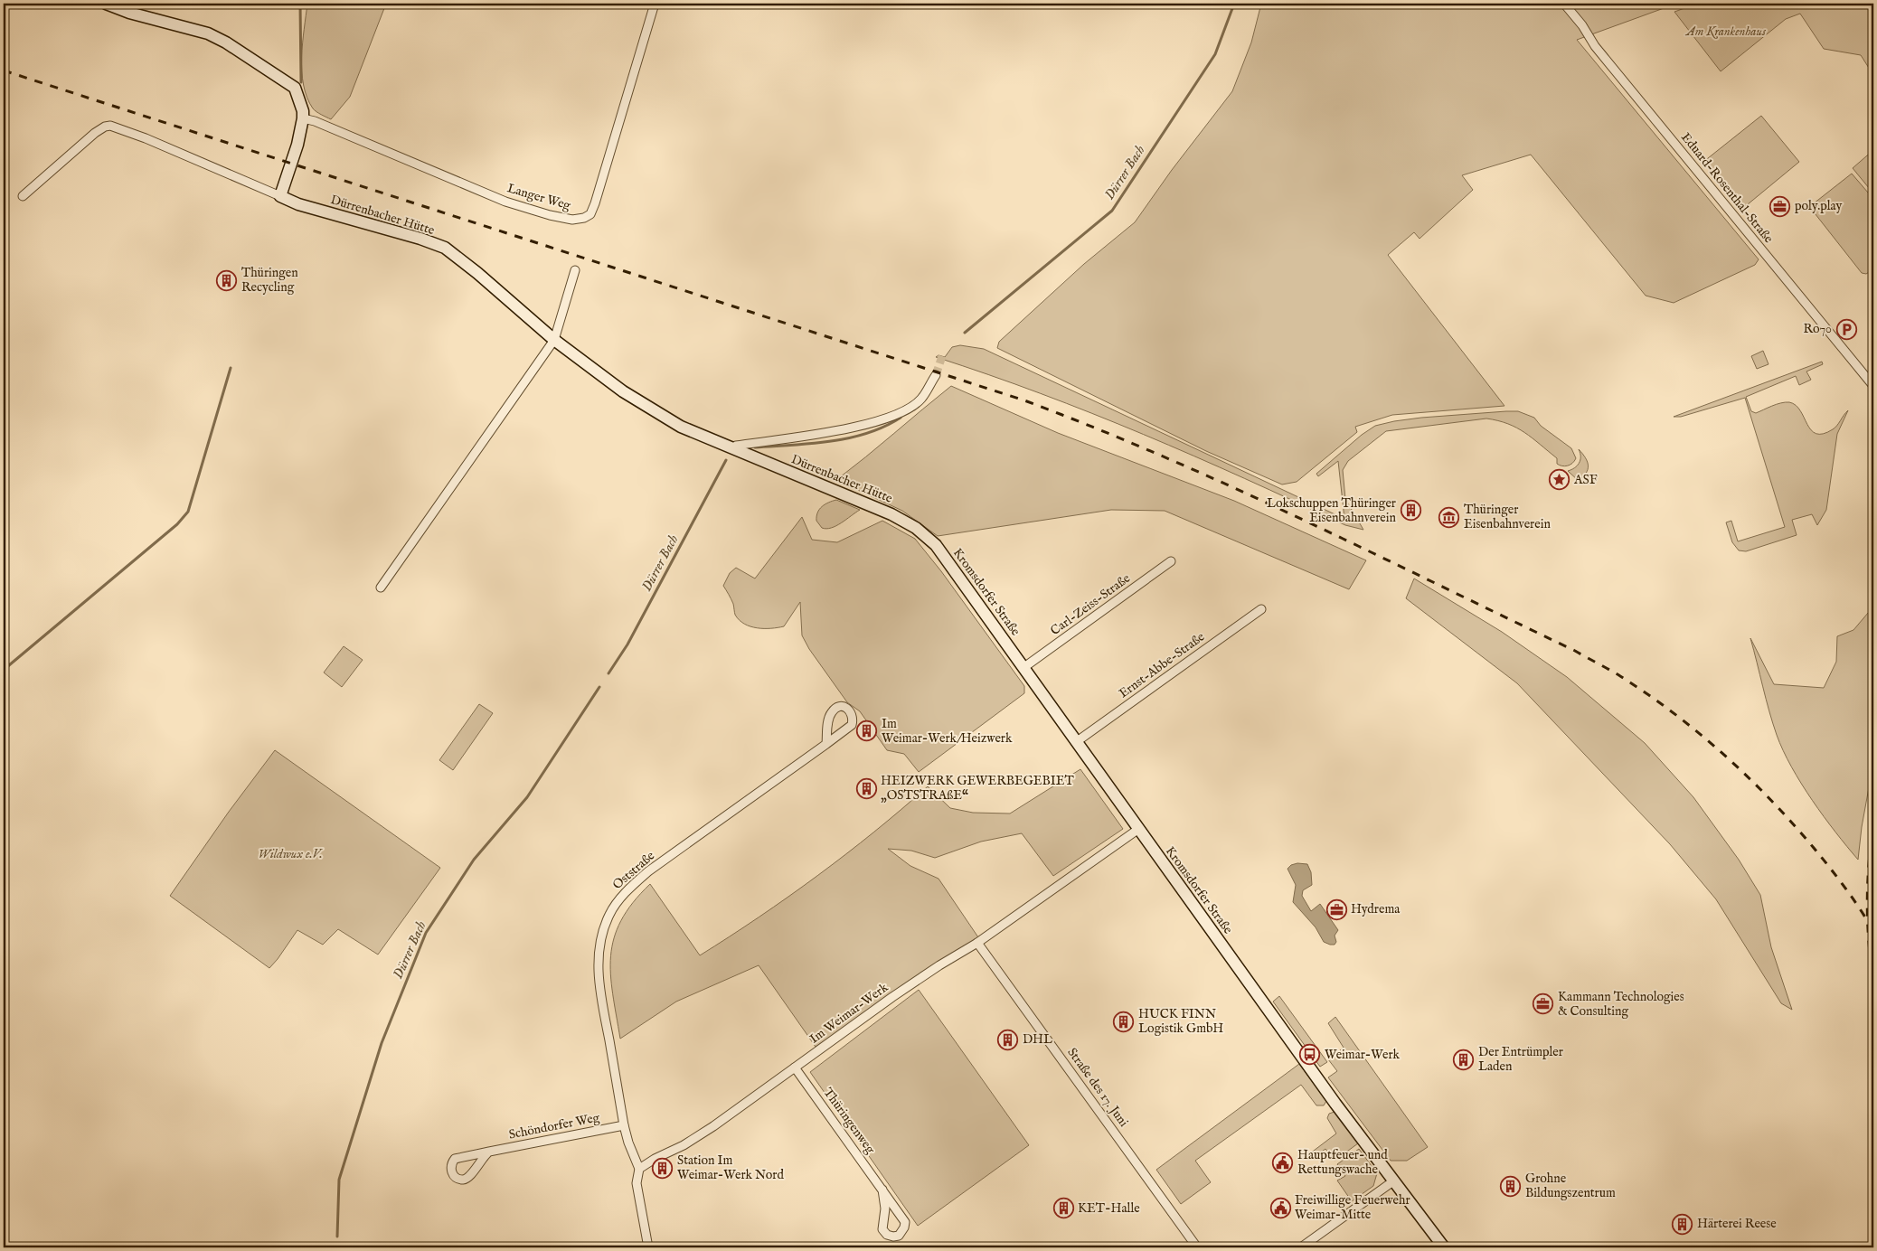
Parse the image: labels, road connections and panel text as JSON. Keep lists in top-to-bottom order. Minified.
{"streets":{"street":["Eduard-Rosenthal-Straße","Langer Weg","Dürrenbacher Hütte","Kromsdorfer Straße","Carl-Zeiss-Straße","Ernst-Abbe-Straße","Oststraße","Im Weimar-Werk","Straße des 17. Juni","Thüringenweg","Schöndorfer Weg"]},"crossings":[["Dürrenbacher Hütte","Kromsdorfer Straße"],["Kromsdorfer Straße","Carl-Zeiss-Straße"],["Kromsdorfer Straße","Ernst-Abbe-Straße"],["Kromsdorfer Straße","Im Weimar-Werk"],["Oststraße","Im Weimar-Werk"],["Oststraße","Schöndorfer Weg"],["Im Weimar-Werk","Straße des 17. Juni"],["Im Weimar-Werk","Thüringenweg"]],"water":["Dürrer Bach"],"parks":["Am Krankenhaus","Wildwux e.V."],"places":{"office":["poly.play","Hydrema","Kammann Technologies & Consulting"],"building":["Thüringen Recycling","Lokschuppen Thüringer Eisenbahnverein","Im Weimar-Werk/Heizwerk","HEIZWERK GEWERBEGEBIET „OSTSTRAßE“","HUCK FINN Logistik GmbH","DHL","Der Entrümpler Laden","Station Im Weimar-Werk Nord","Grohne Bildungszentrum","KET-Halle","Härterei Reese"],"parking":["Ro70"],"place":["ASF"],"museum":["Thüringer Eisenbahnverein"],"bus stop":["Weimar-Werk"],"public building":["Hauptfeuer- und Rettungswache","Freiwillige Feuerwehr Weimar-Mitte"]}}
